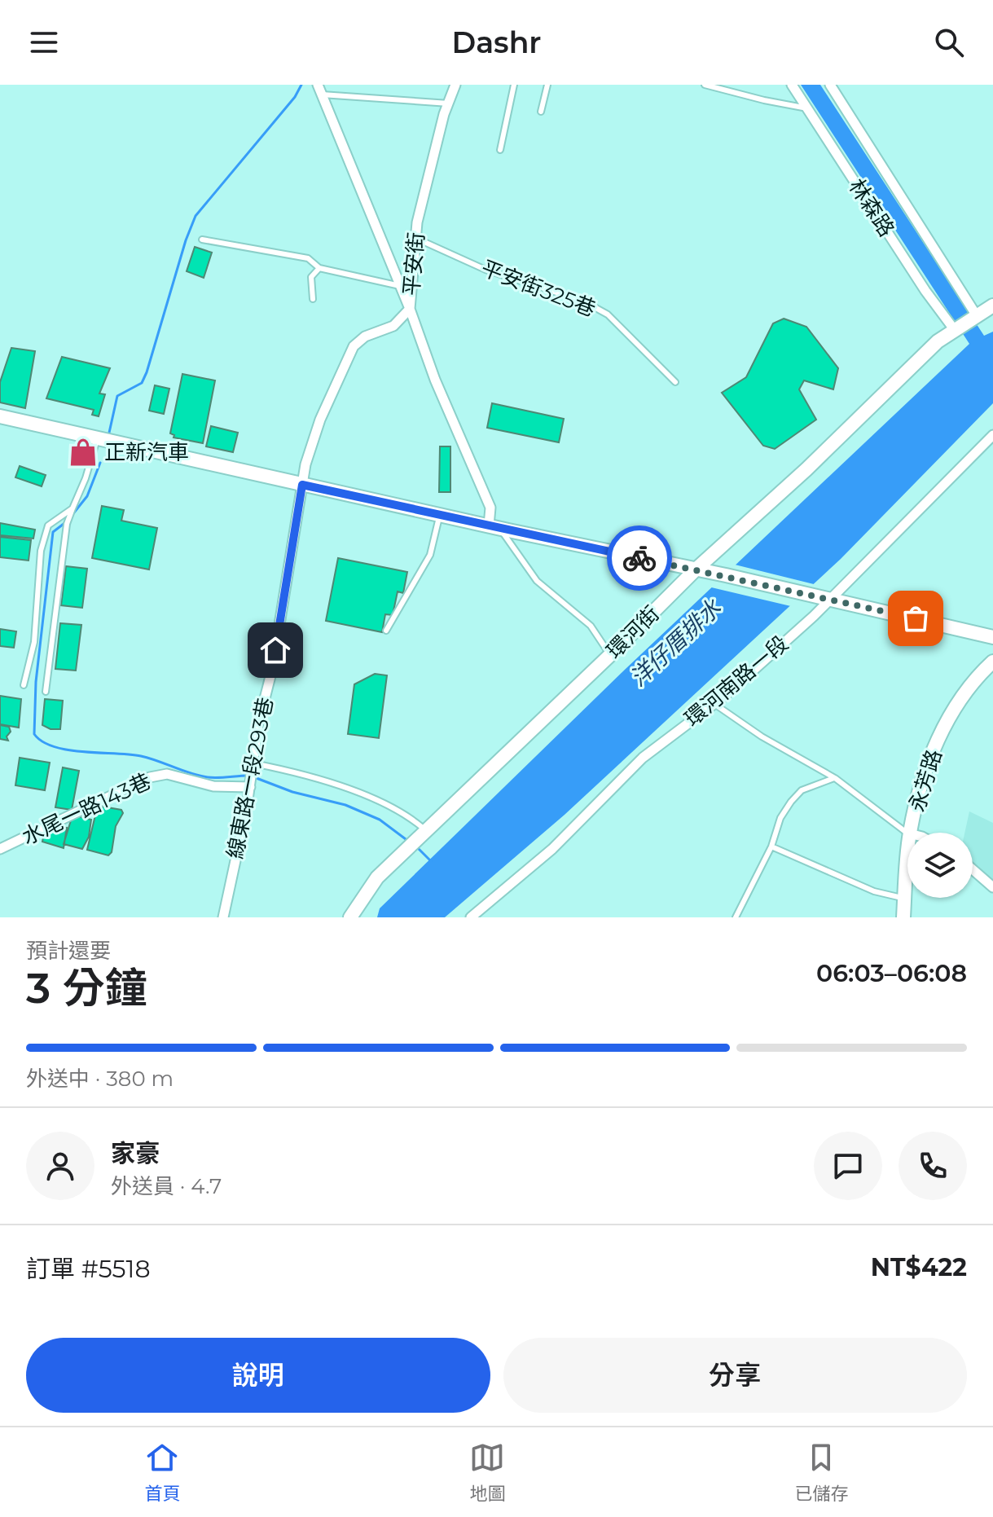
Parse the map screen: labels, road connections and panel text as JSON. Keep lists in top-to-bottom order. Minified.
{"streets":{"street":["林森路","平安街","環河街","環河南路一段","線東路一段293巷","永芳路","水尾一路143巷"],"lane":["平安街325巷"]},"crossings":[["林森路","環河街"],["平安街","平安街325巷"],["平安街","線東路一段293巷"],["線東路一段293巷","水尾一路143巷"]],"water":["洋仔厝排水"],"places":{"shop":["正新汽車"]},"page":{"header":"Dashr","heading":["3 分鐘","預計還要","06:03–06:08"],"panel":["家豪","外送員 · 4.7","訂單 #5518","NT$422"],"bar":"外送中 · 380 m","buttons":["說明","分享"],"tabs":["首頁","地圖","已儲存"]}}
